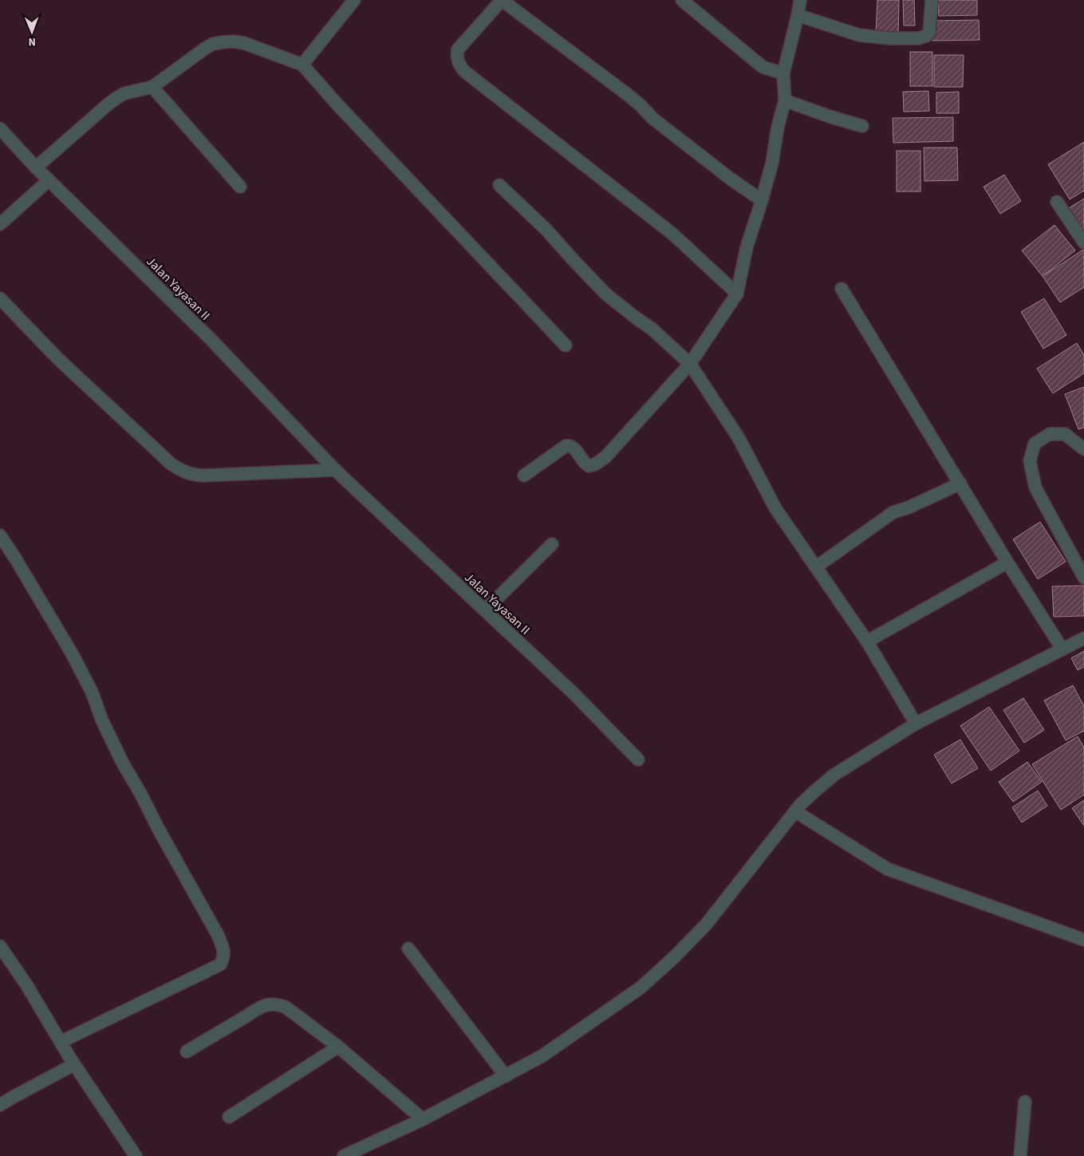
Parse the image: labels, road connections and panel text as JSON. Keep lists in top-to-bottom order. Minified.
{"streets":{"street":["Jalan Yayasan II"]},"north":"bottom"}
